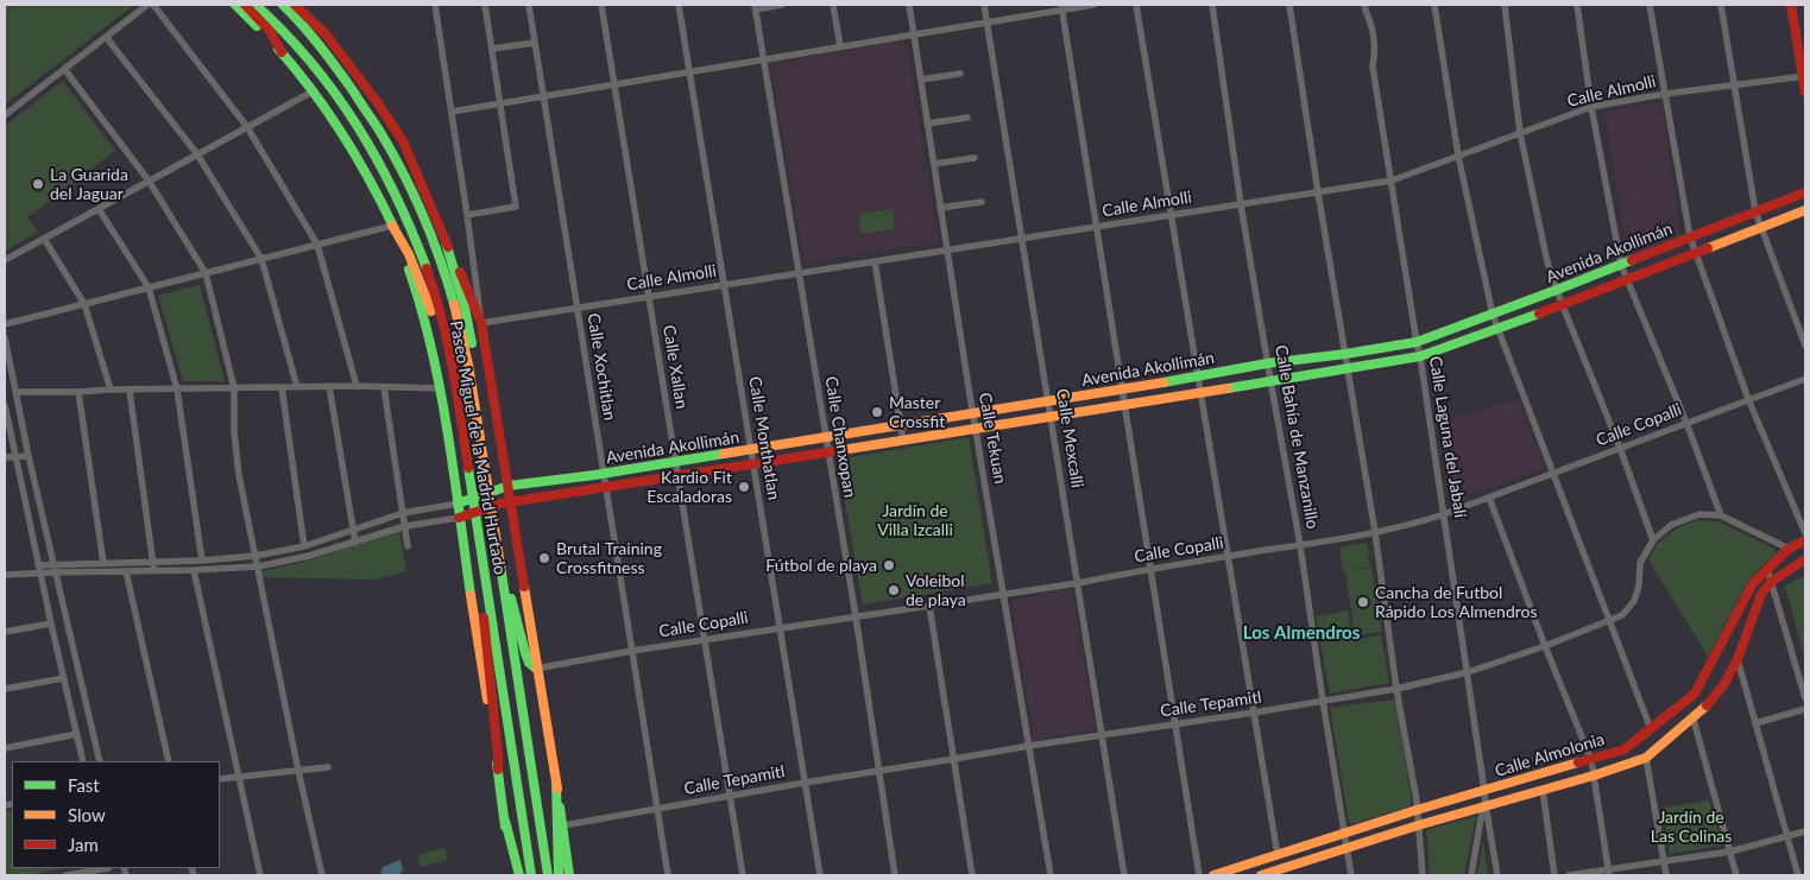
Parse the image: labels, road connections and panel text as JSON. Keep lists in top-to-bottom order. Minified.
{"streets":{"main road":["Avenida Akollimán","Paseo Miguel de la Madrid Hurtado","Calle Almolonia"],"street":["Calle Almolli","Calle Xochitlan","Calle Xallan","Calle Copalli","Calle Chanxopan","Calle Bahía de Manzanillo","Calle Laguna del Jabalí","Calle Monthatlan","Calle Tekuan","Calle Mexcalli","Calle Tepamitl"]},"crossings":[["Calle Almolli","Calle Xochitlan"],["Calle Almolli","Calle Xallan"],["Calle Almolli","Calle Chanxopan"],["Calle Almolli","Calle Bahía de Manzanillo"],["Calle Almolli","Calle Laguna del Jabalí"],["Calle Almolli","Calle Monthatlan"],["Calle Almolli","Calle Tekuan"],["Calle Almolli","Calle Mexcalli"],["Avenida Akollimán","Calle Xochitlan"],["Avenida Akollimán","Calle Xallan"],["Avenida Akollimán","Calle Chanxopan"],["Avenida Akollimán","Calle Bahía de Manzanillo"],["Avenida Akollimán","Calle Laguna del Jabalí"],["Avenida Akollimán","Calle Monthatlan"],["Avenida Akollimán","Calle Tekuan"],["Avenida Akollimán","Calle Mexcalli"],["Avenida Akollimán","Paseo Miguel de la Madrid Hurtado"],["Calle Xochitlan","Calle Copalli"],["Calle Xochitlan","Calle Tepamitl"],["Calle Xallan","Calle Copalli"],["Calle Xallan","Calle Tepamitl"],["Calle Copalli","Calle Chanxopan"],["Calle Copalli","Calle Bahía de Manzanillo"],["Calle Copalli","Calle Laguna del Jabalí"],["Calle Copalli","Calle Monthatlan"],["Calle Copalli","Calle Tekuan"],["Calle Copalli","Calle Mexcalli"],["Calle Chanxopan","Calle Tepamitl"],["Calle Bahía de Manzanillo","Calle Tepamitl"],["Calle Bahía de Manzanillo","Calle Almolonia"],["Calle Laguna del Jabalí","Calle Tepamitl"],["Calle Laguna del Jabalí","Calle Almolonia"],["Calle Monthatlan","Calle Tepamitl"],["Calle Tekuan","Calle Tepamitl"],["Calle Mexcalli","Calle Tepamitl"],["Calle Tepamitl","Calle Almolonia"]],"districts":["Los Almendros"],"parks":["Jardín de Villa Izcalli","Jardín de Las Colinas"],"places":["La Guarida del Jaguar","Master Crossfit","Kardio Fit Escaladoras","Brutal Training Crossfitness","Fútbol de playa","Voleibol de playa","Cancha de Futbol Rápido Los Almendros"],"legend":["Fast","Slow","Jam"]}
